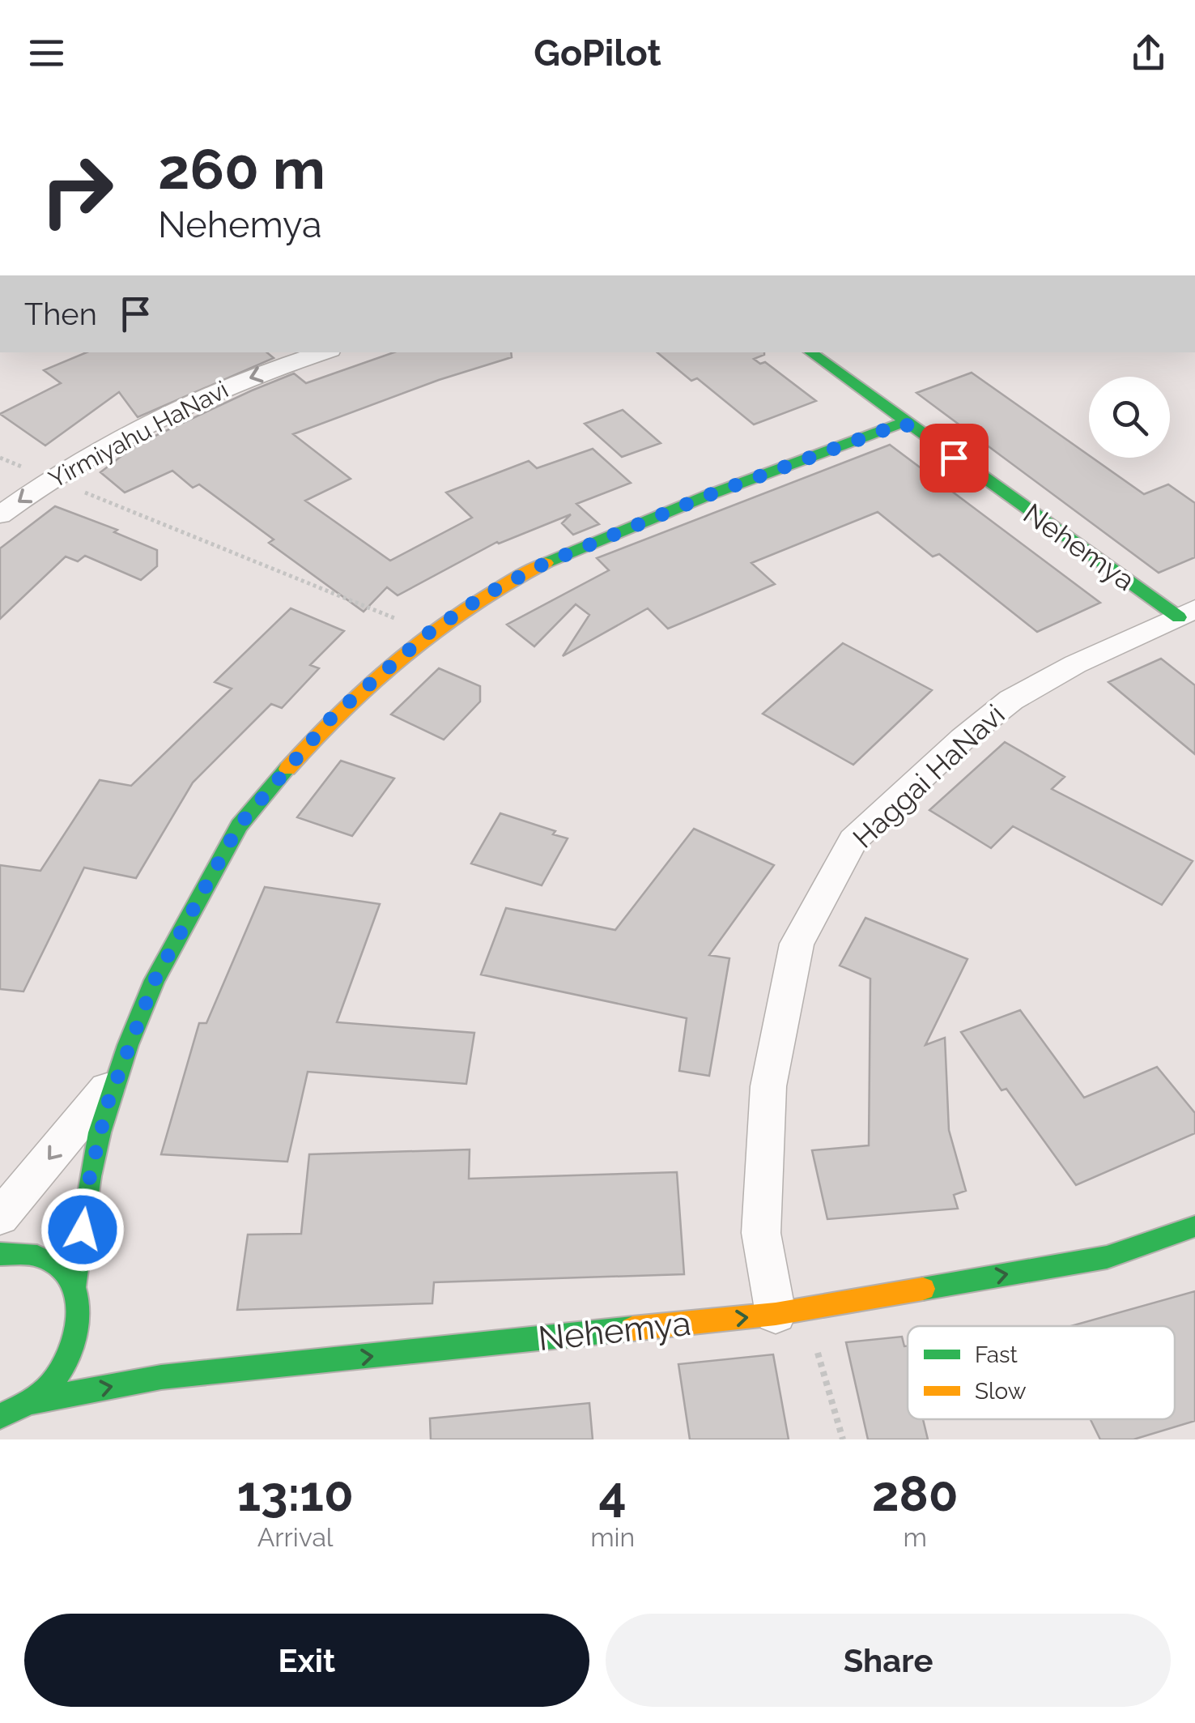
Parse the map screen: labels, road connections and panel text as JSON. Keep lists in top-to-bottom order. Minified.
{"streets":{"street":["Yirmiyahu HaNavi","Nehemya","Haggai HaNavi"]},"crossings":[["Nehemya","Haggai HaNavi"]],"one_way":["Yirmiyahu HaNavi","Nehemya"],"legend":["Fast","Slow"],"page":{"header":"GoPilot","turn":["260 m","Nehemya"],"then":"Then","eta":["13:10","Arrival","4","min","280","m"],"buttons":["Exit","Share"]}}
